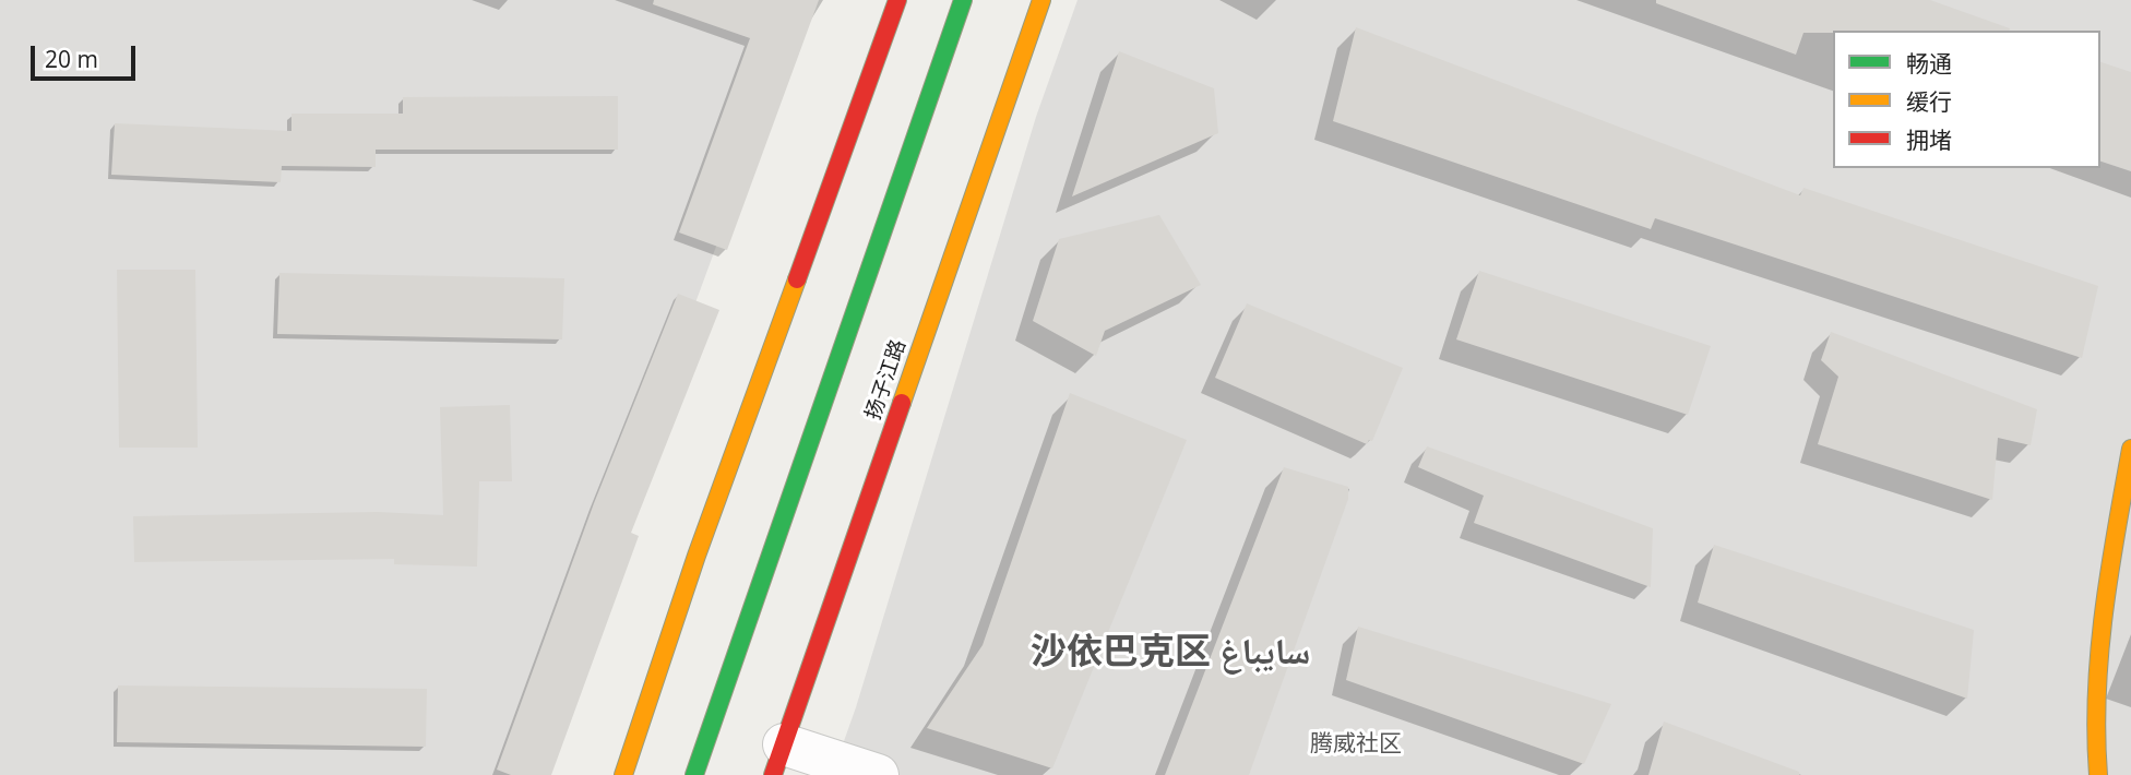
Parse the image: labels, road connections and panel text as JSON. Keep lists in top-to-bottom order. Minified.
{"streets":{"main road":["扬子江路"]},"districts":["沙依巴克区 سايباغ","腾威社区"],"legend":["畅通","缓行","拥堵"],"scale_bar":"20 m"}
